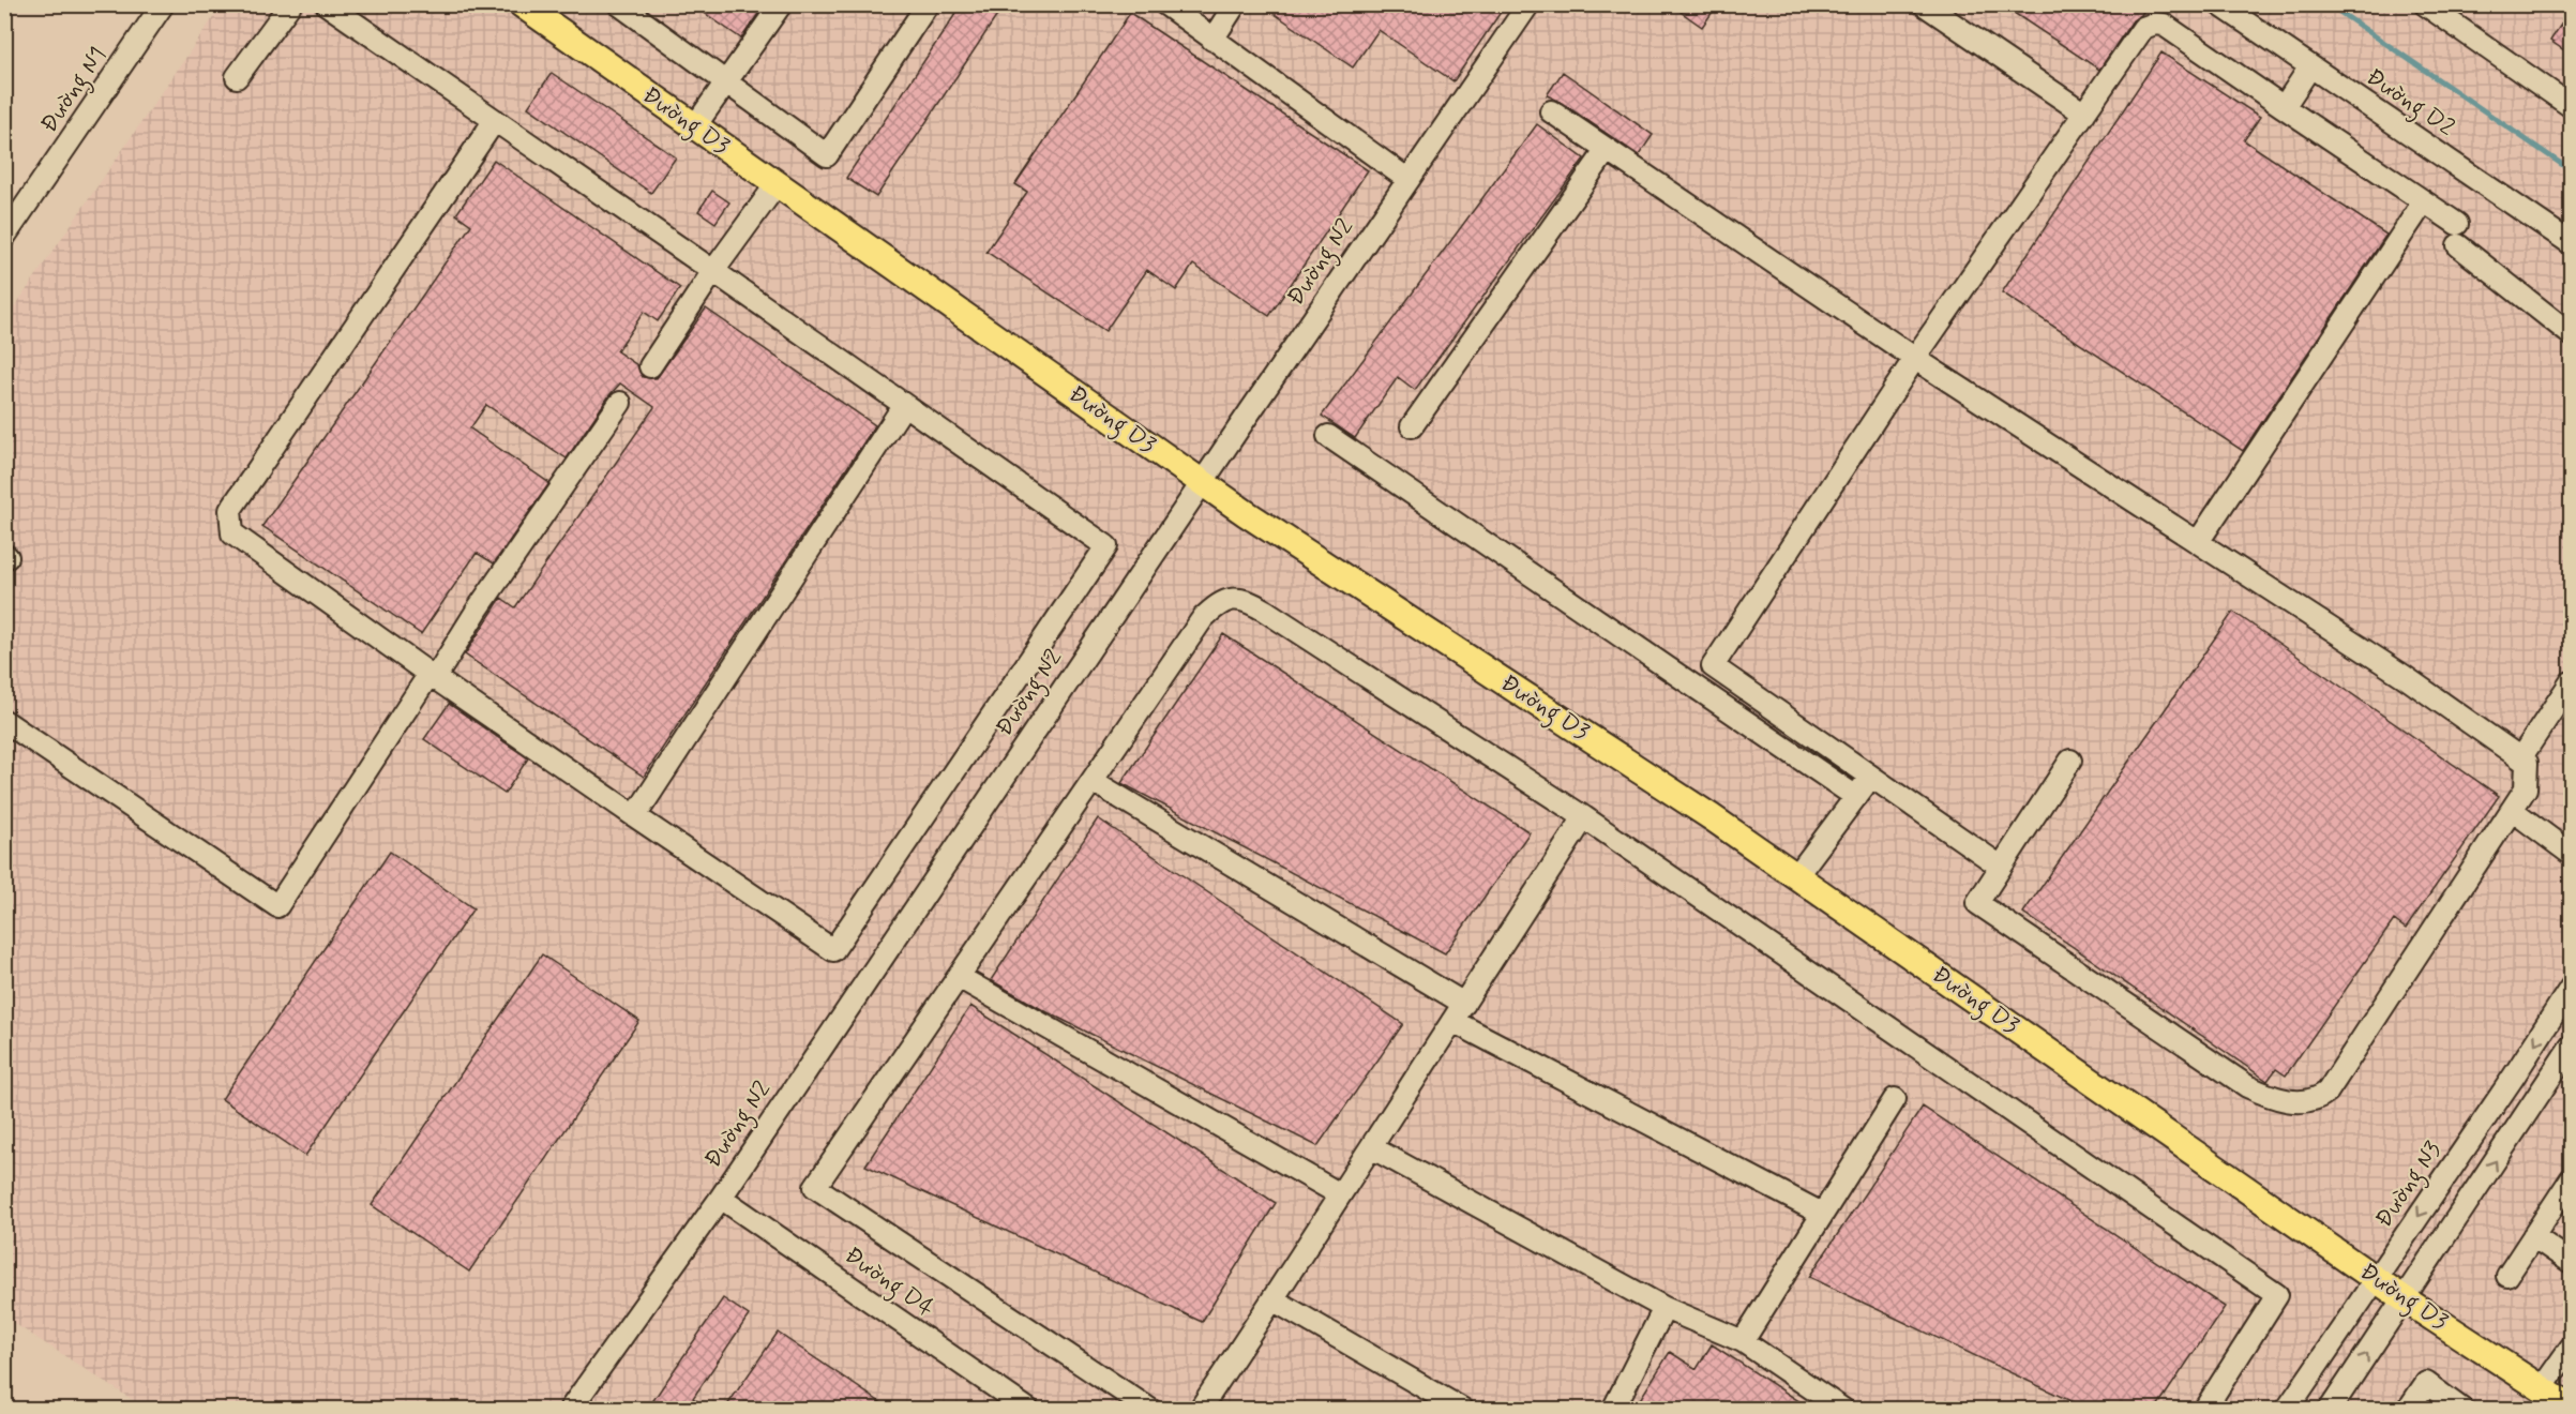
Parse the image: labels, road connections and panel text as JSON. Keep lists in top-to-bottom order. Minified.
{"streets":{"main road":["Đường D3"],"street":["Đường N1","Đường D2","Đường N2","Đường N3","Đường D4"]},"crossings":[["Đường D3","Đường N2"],["Đường D3","Đường N3"],["Đường N2","Đường D4"]]}
